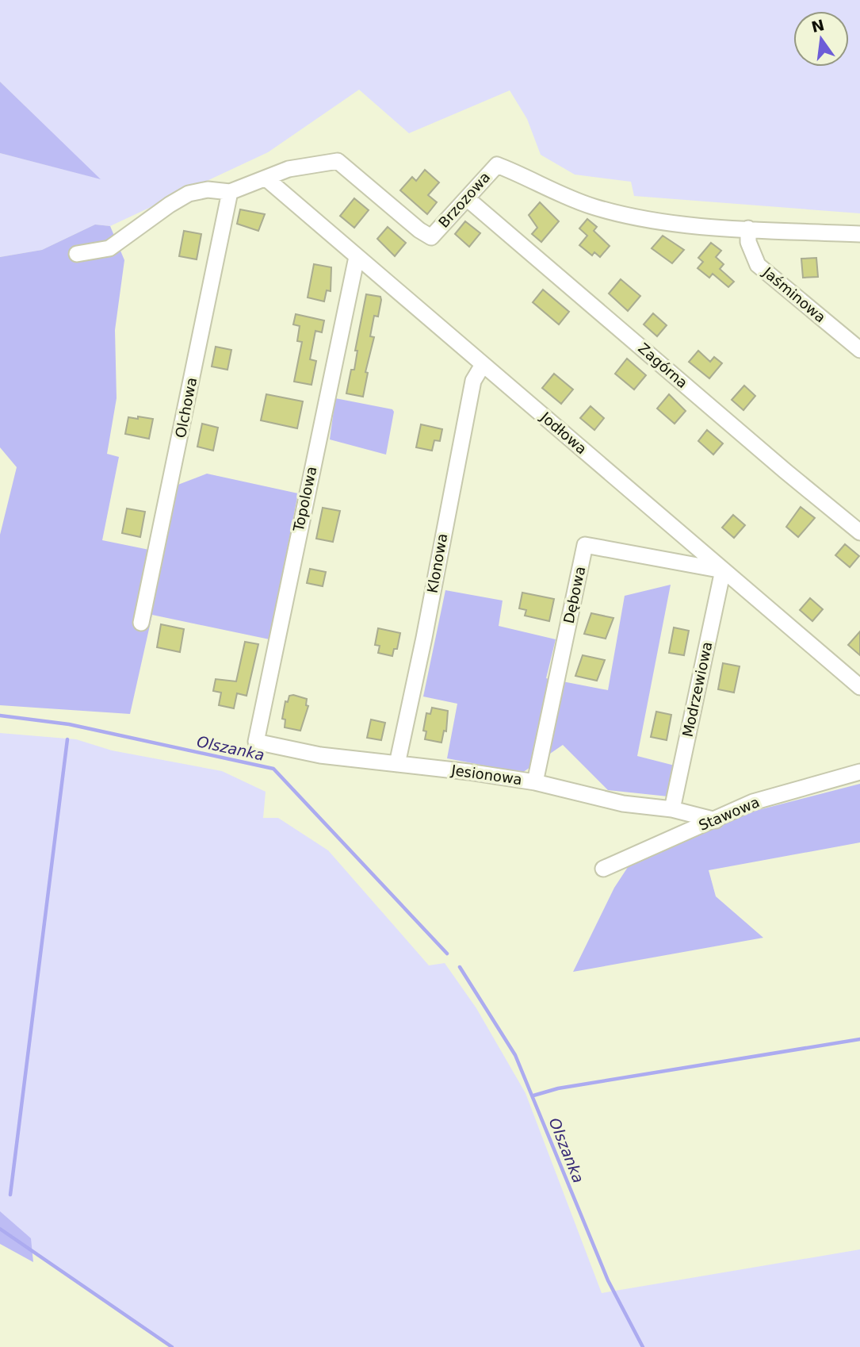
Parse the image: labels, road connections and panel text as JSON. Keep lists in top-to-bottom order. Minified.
{"streets":{"street":["Brzozowa","Jaśminowa","Zagórna","Olchowa","Jodłowa","Topolowa","Klonowa","Dębowa","Modrzewiowa","Jesionowa","Stawowa"]},"crossings":[["Brzozowa","Jaśminowa"],["Brzozowa","Zagórna"],["Brzozowa","Olchowa"],["Brzozowa","Jodłowa"],["Jodłowa","Topolowa"],["Jodłowa","Klonowa"],["Jodłowa","Dębowa"],["Jodłowa","Modrzewiowa"],["Topolowa","Jesionowa"],["Klonowa","Jesionowa"],["Dębowa","Modrzewiowa"],["Dębowa","Jesionowa"],["Modrzewiowa","Jesionowa"],["Jesionowa","Stawowa"]],"water":["Olszanka"],"north":"top"}
